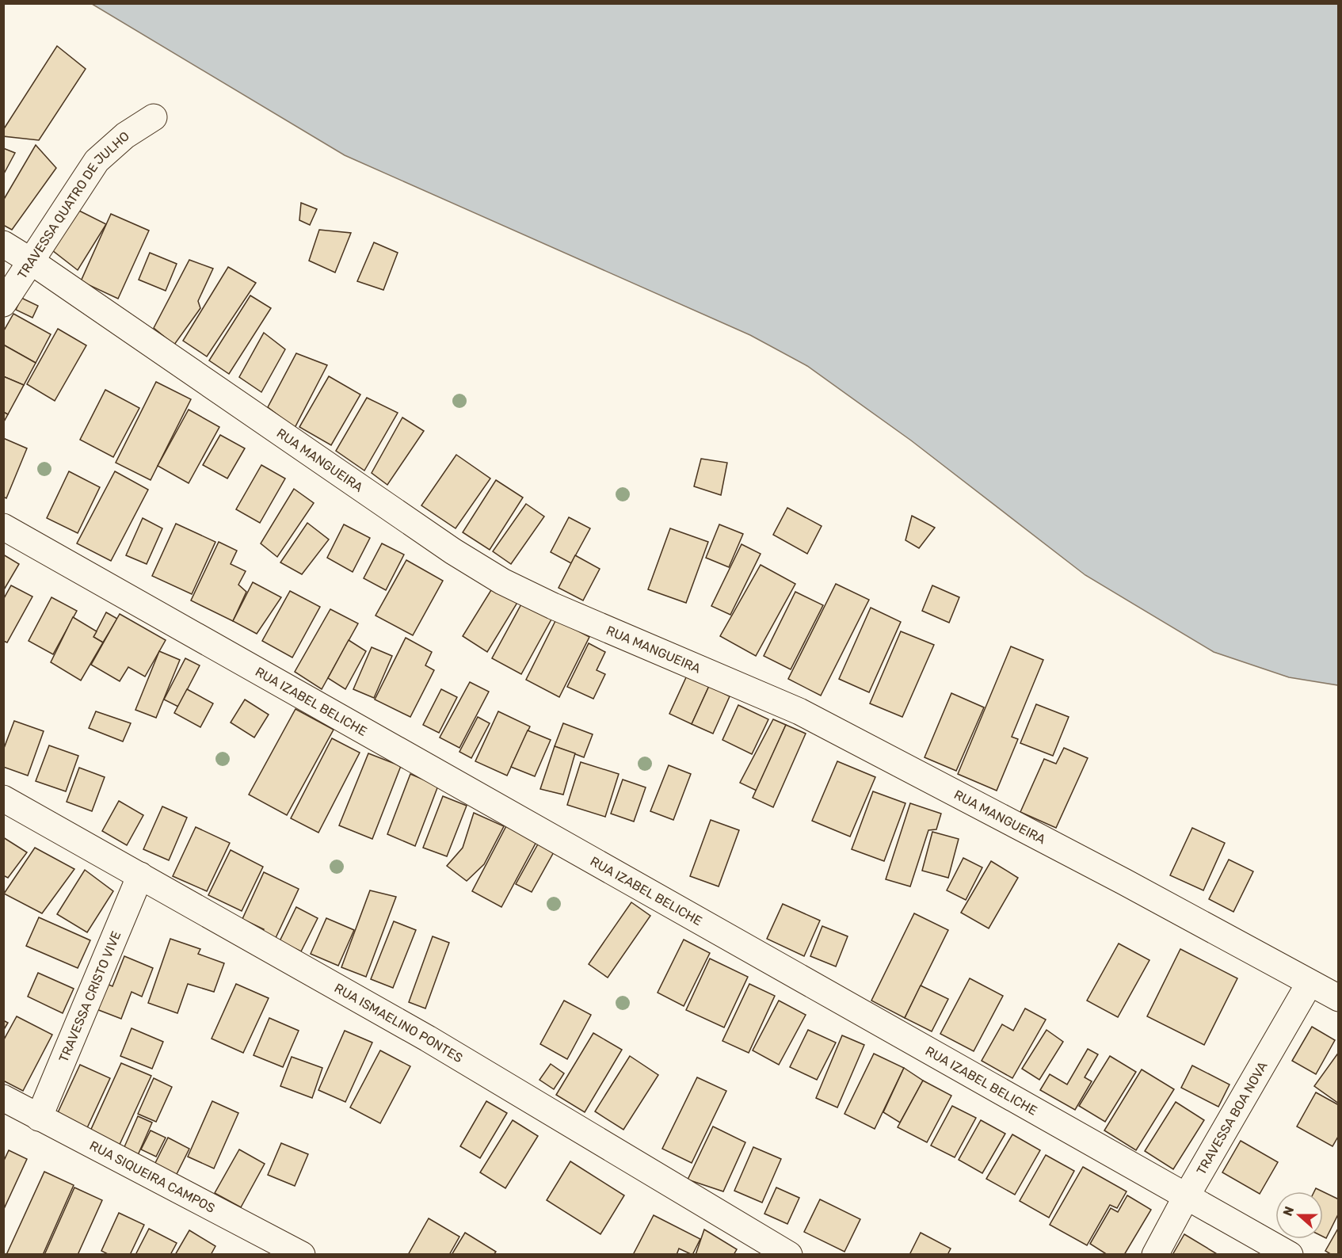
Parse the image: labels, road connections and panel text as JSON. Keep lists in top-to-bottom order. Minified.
{"streets":{"street":["TRAVESSA QUATRO DE JULHO","RUA MANGUEIRA","RUA IZABEL BELICHE","TRAVESSA CRISTO VIVE","RUA ISMAELINO PONTES","TRAVESSA BOA NOVA","RUA SIQUEIRA CAMPOS"]},"crossings":[["TRAVESSA QUATRO DE JULHO","RUA MANGUEIRA"],["RUA MANGUEIRA","TRAVESSA BOA NOVA"],["RUA IZABEL BELICHE","TRAVESSA BOA NOVA"],["TRAVESSA CRISTO VIVE","RUA ISMAELINO PONTES"],["TRAVESSA CRISTO VIVE","RUA SIQUEIRA CAMPOS"]],"north":"left"}
